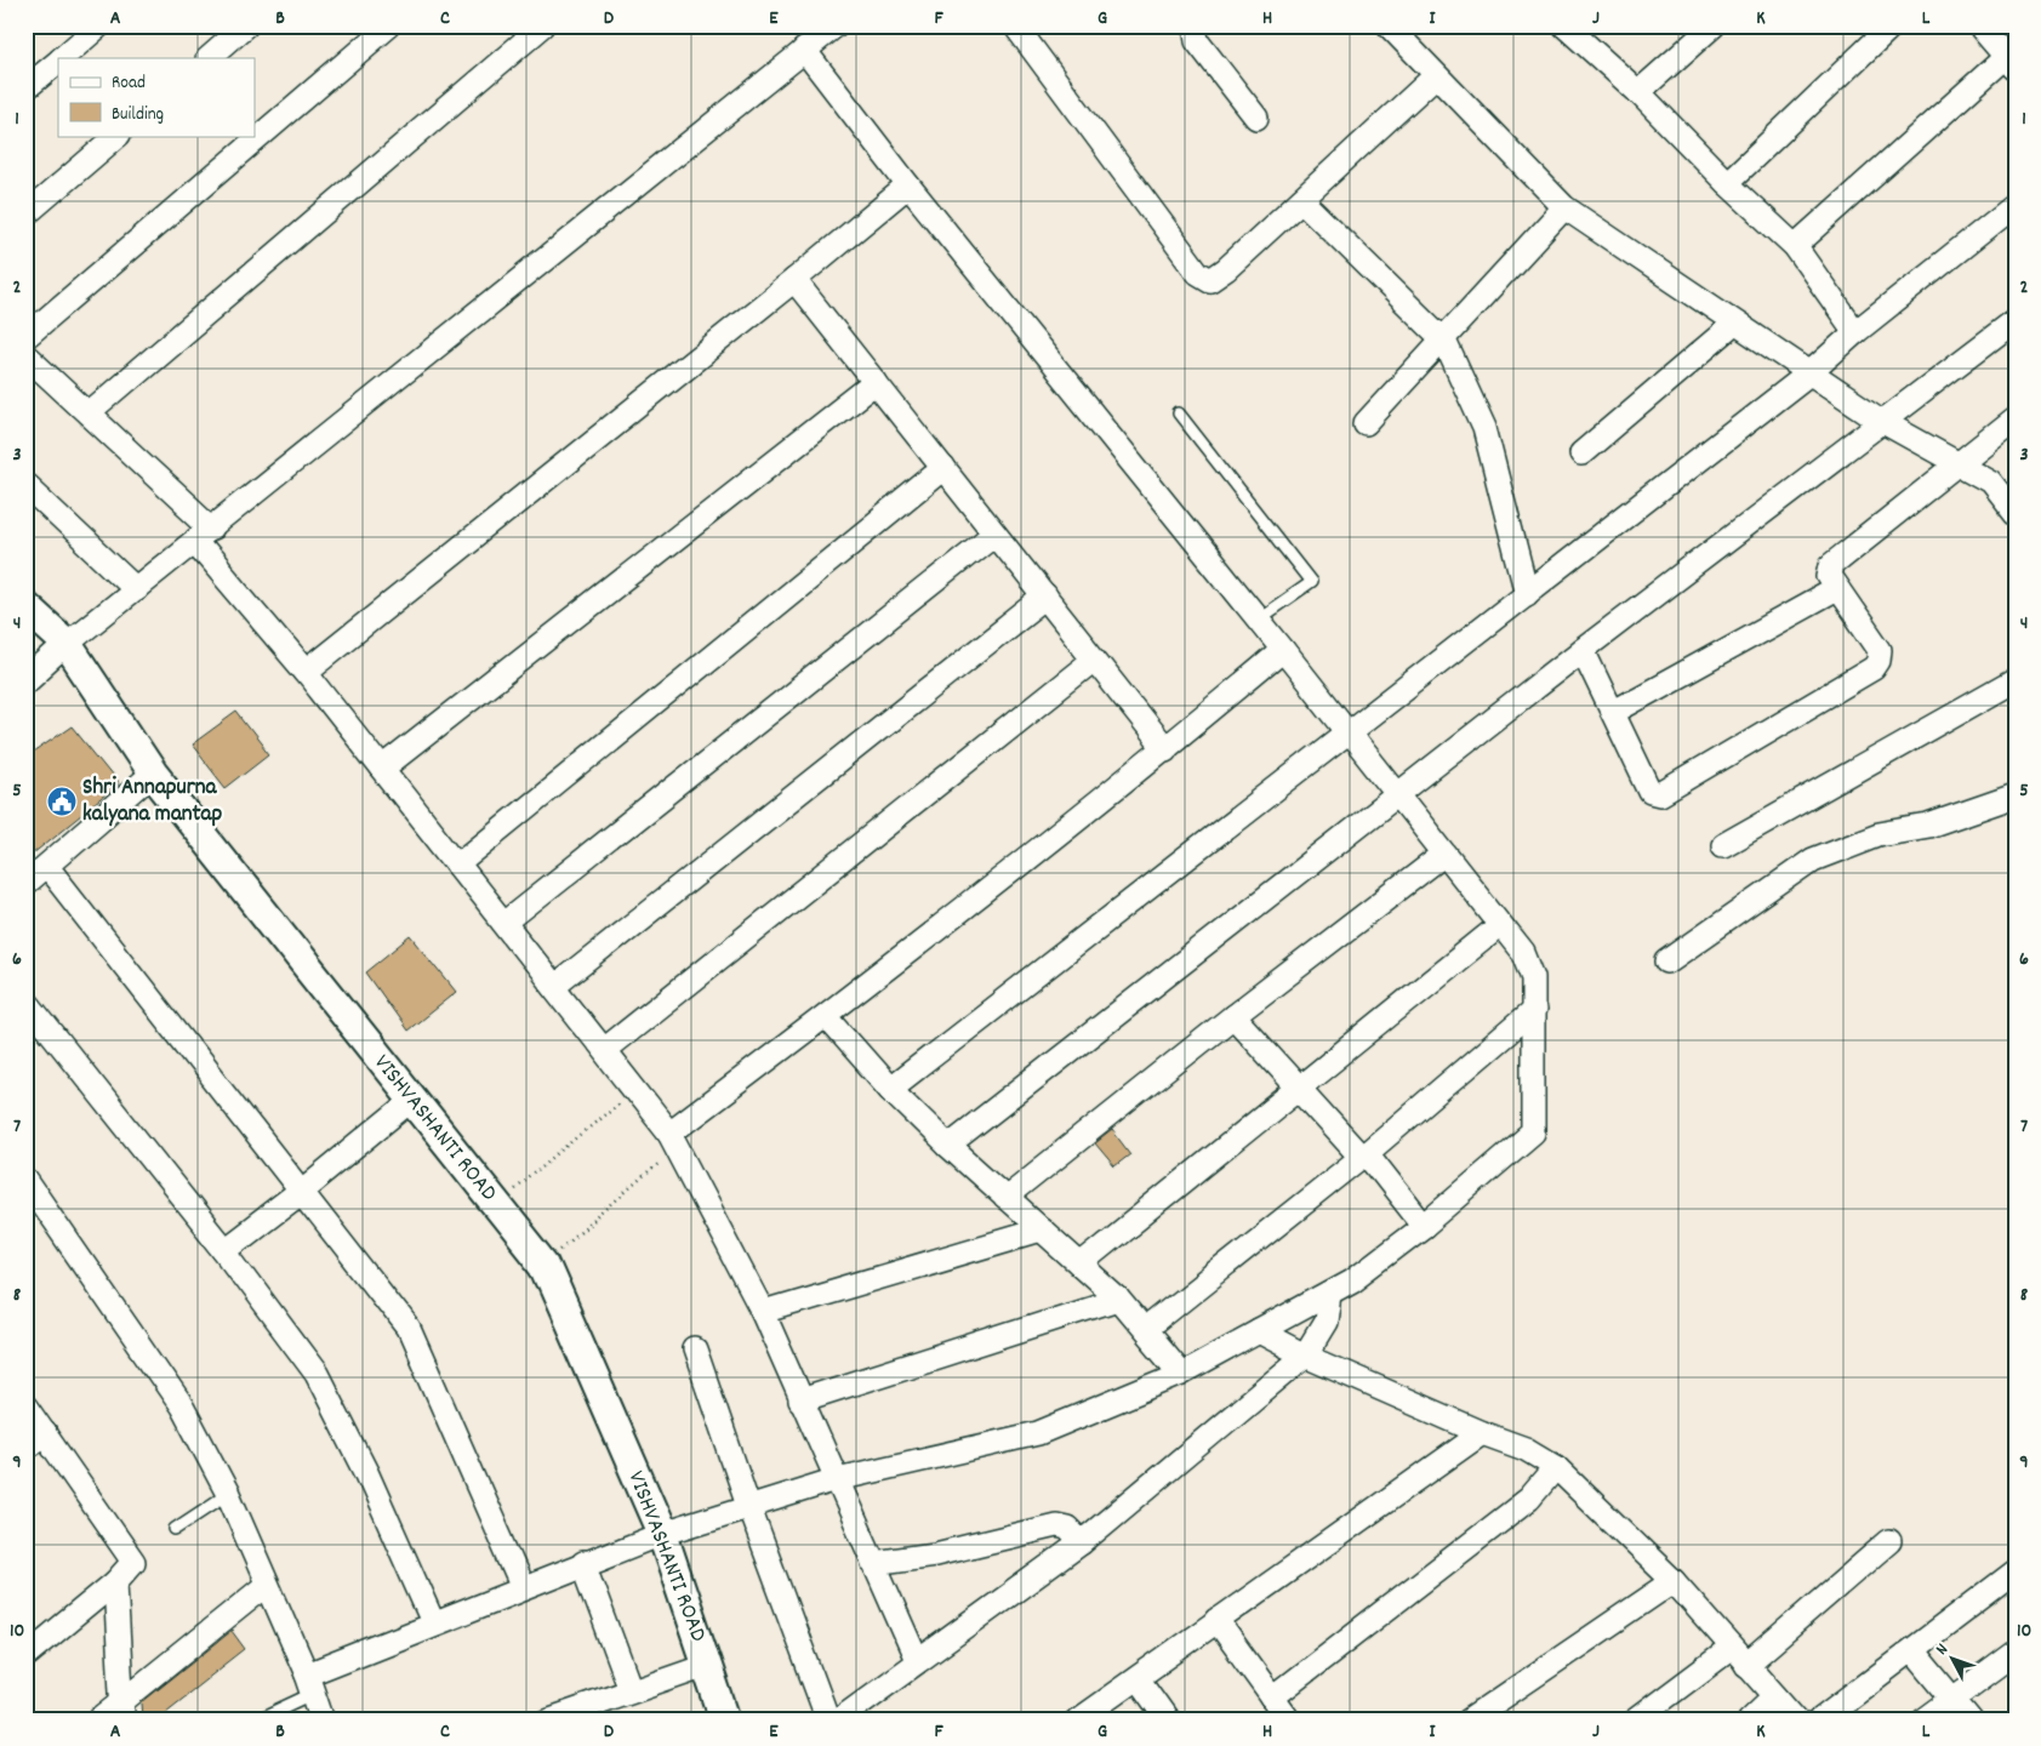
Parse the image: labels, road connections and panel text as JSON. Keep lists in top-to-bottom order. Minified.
{"streets":{"street":["VISHVASHANTI ROAD"]},"places":{"public building":["Shri Annapurna kalyana mantap"]},"legend":["Road","Building"],"north":"top left","grid":{"columns":["A","B","C","D","E","F","G","H","I","J","K","L"],"rows":["1","2","3","4","5","6","7","8","9","10"]}}
